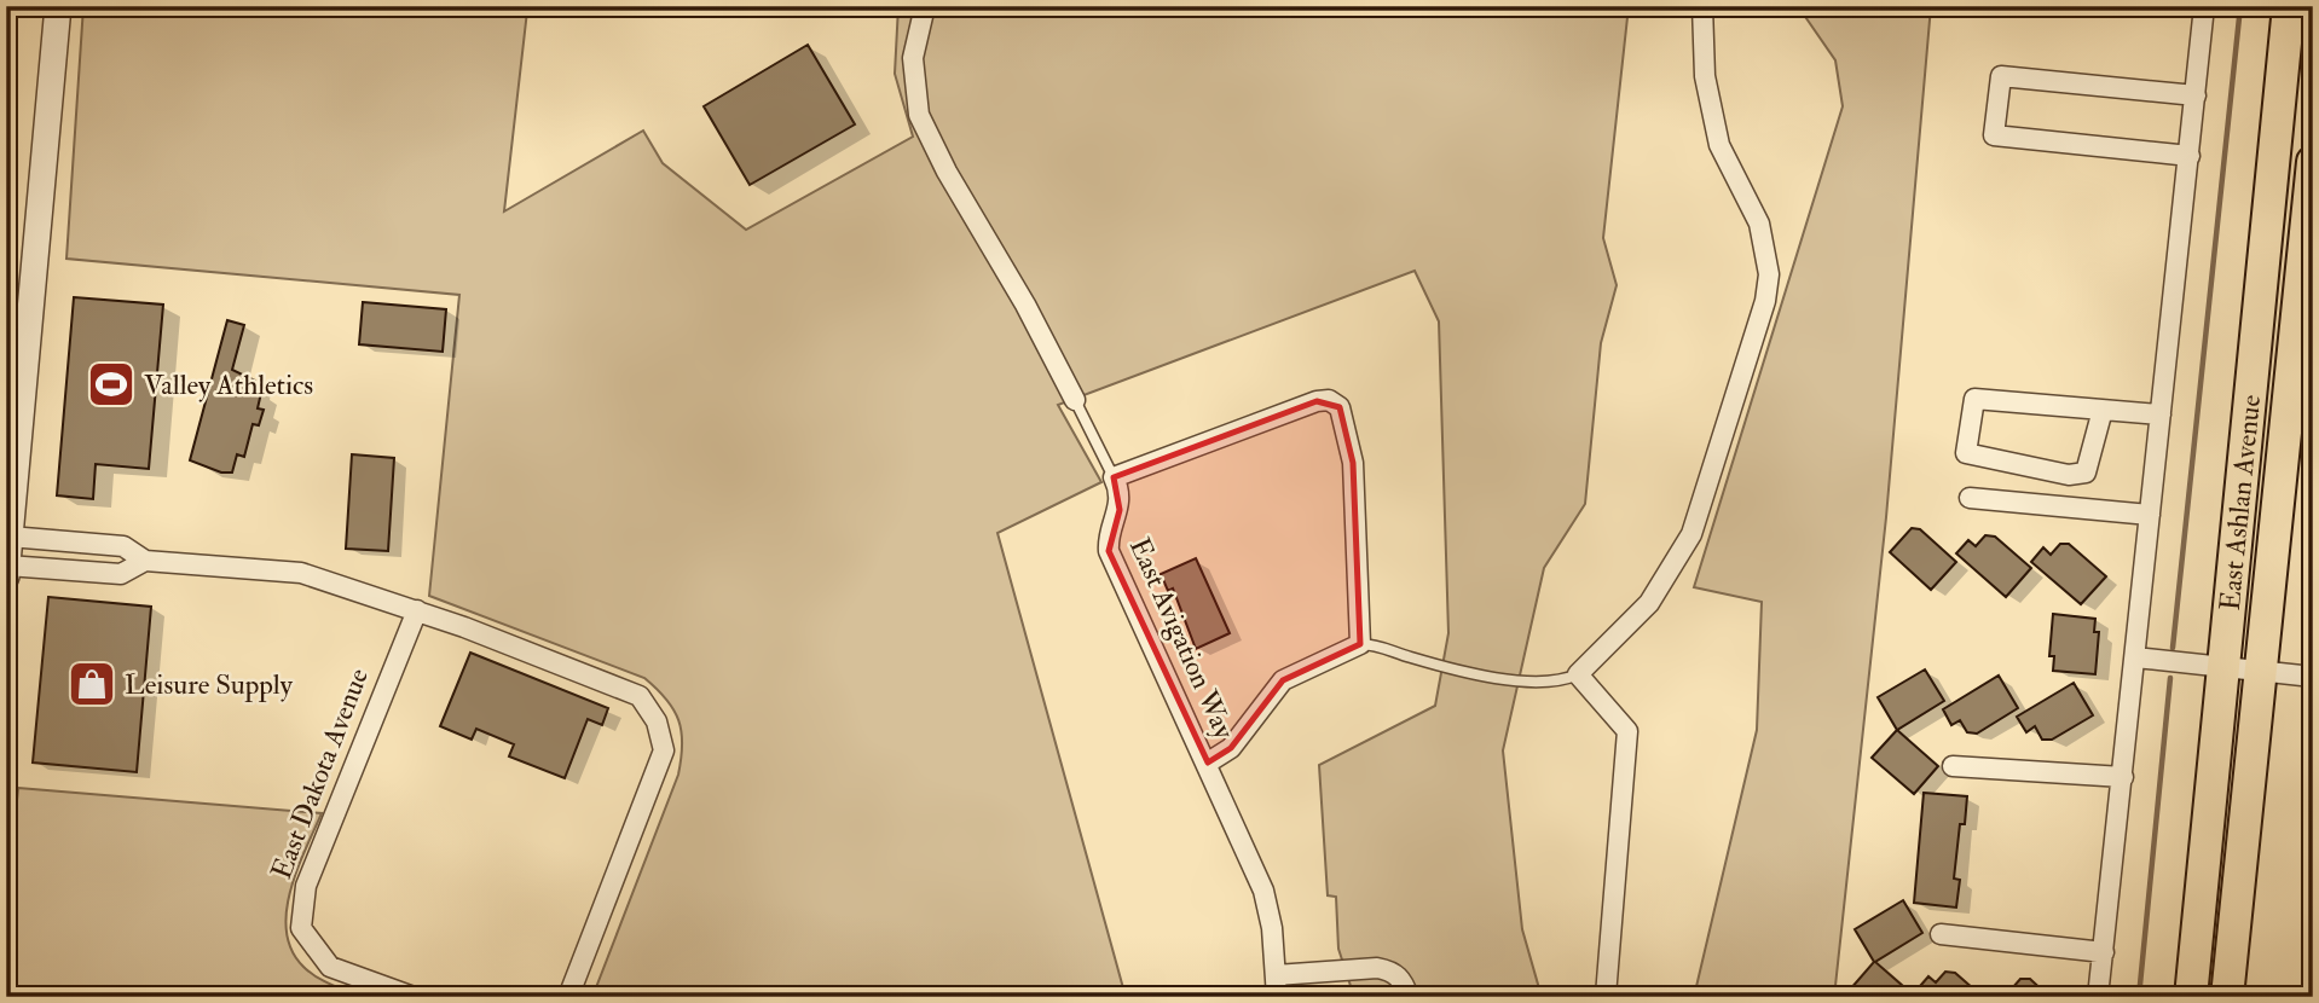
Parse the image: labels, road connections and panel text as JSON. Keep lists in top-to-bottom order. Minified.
{"streets":{"main road":["East Ashlan Avenue"],"street":["East Avigation Way","East Dakota Avenue"]},"places":{"sports":["Valley Athletics"],"shop":["Leisure Supply"]}}
